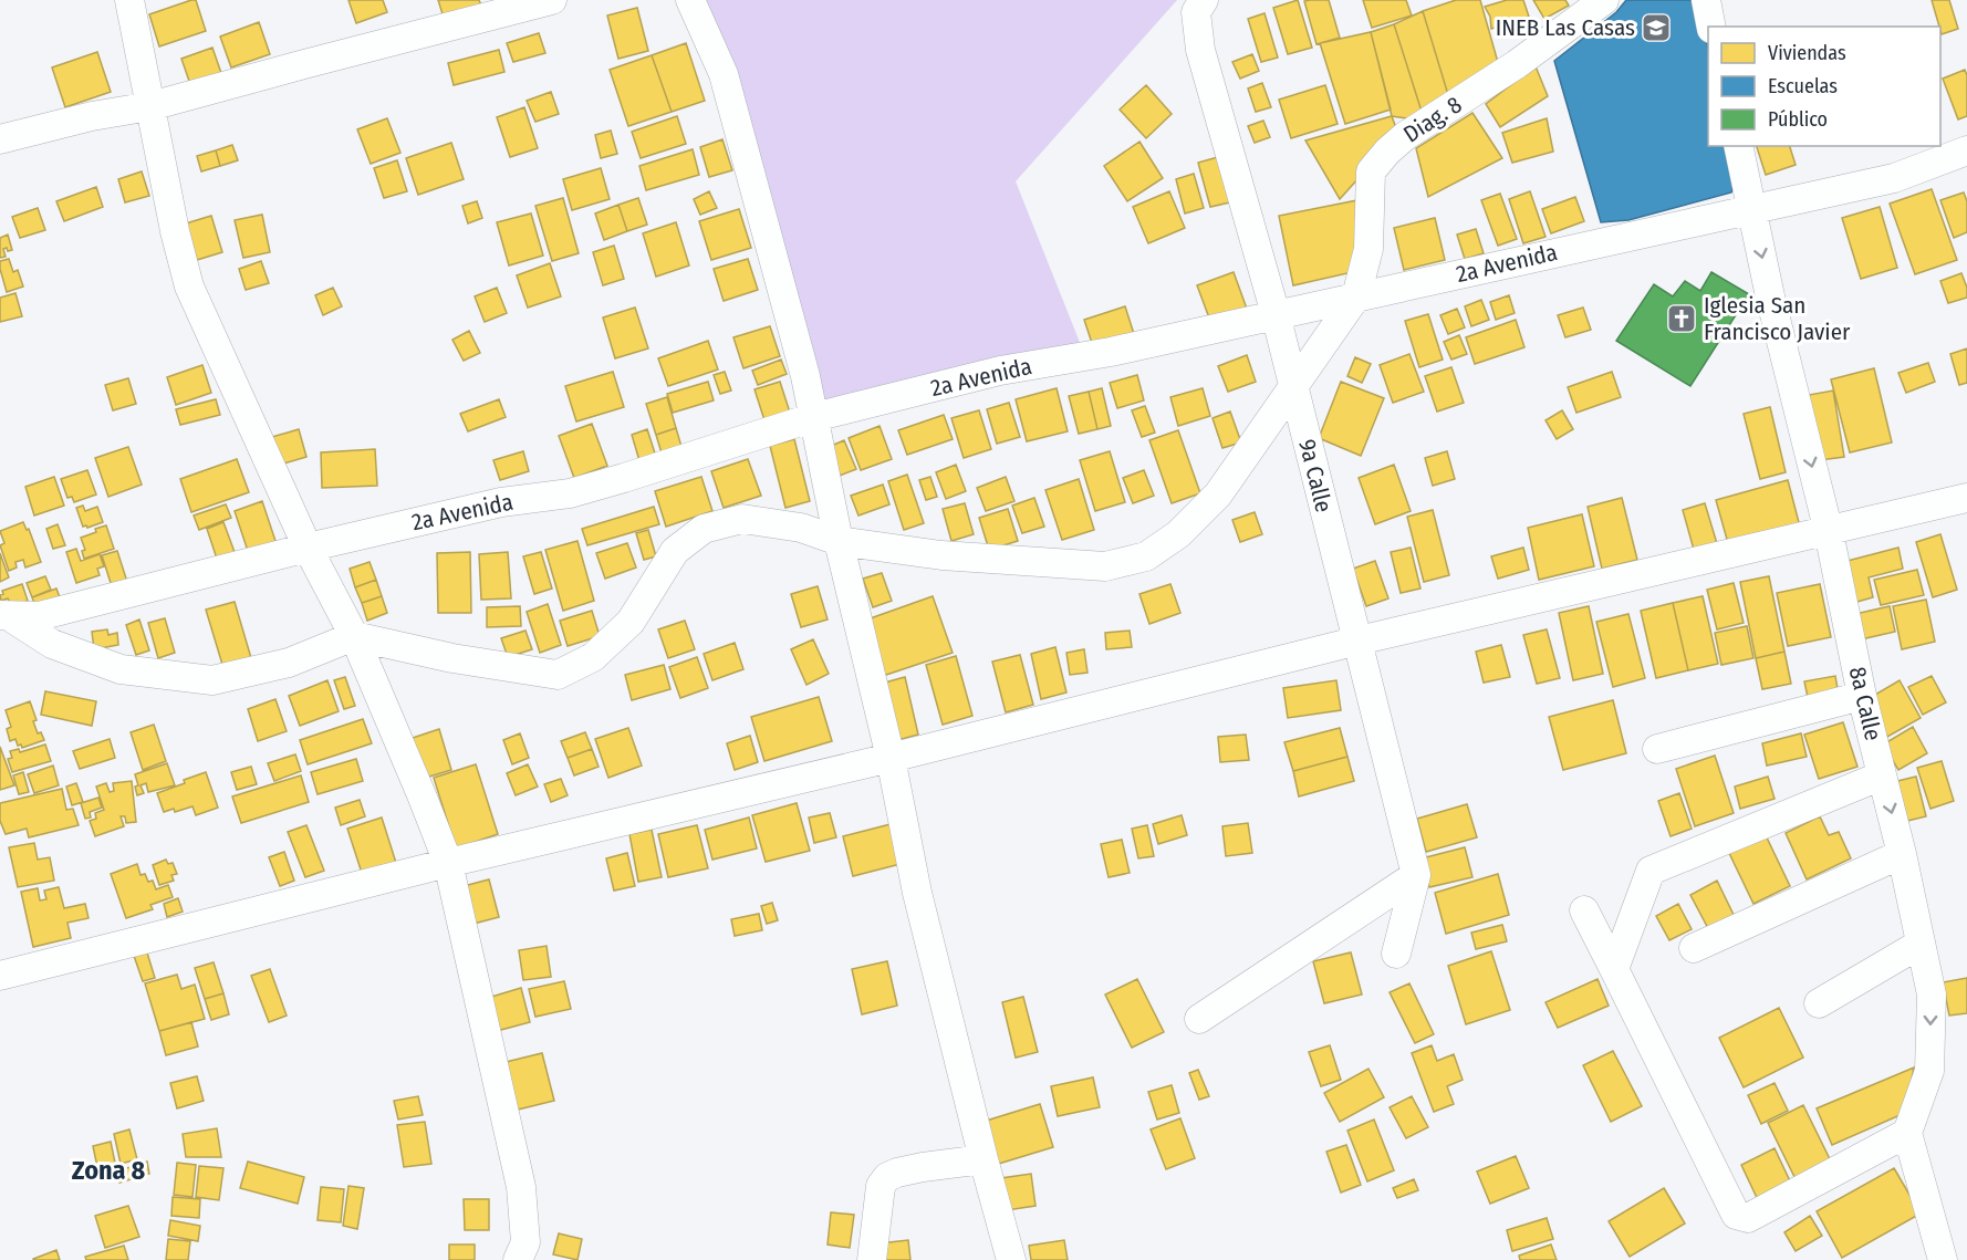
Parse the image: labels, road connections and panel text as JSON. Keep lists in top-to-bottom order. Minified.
{"streets":{"street":["Diag. 8","2a Avenida","9a Calle","8a Calle"]},"crossings":[["Diag. 8","2a Avenida"],["2a Avenida","9a Calle"],["2a Avenida","8a Calle"]],"one_way":["8a Calle"],"districts":["Zona 8"],"places":{"school or university":["INEB Las Casas"],"church":["Iglesia San Francisco Javier"]},"legend":["Viviendas","Escuelas","Público"]}
